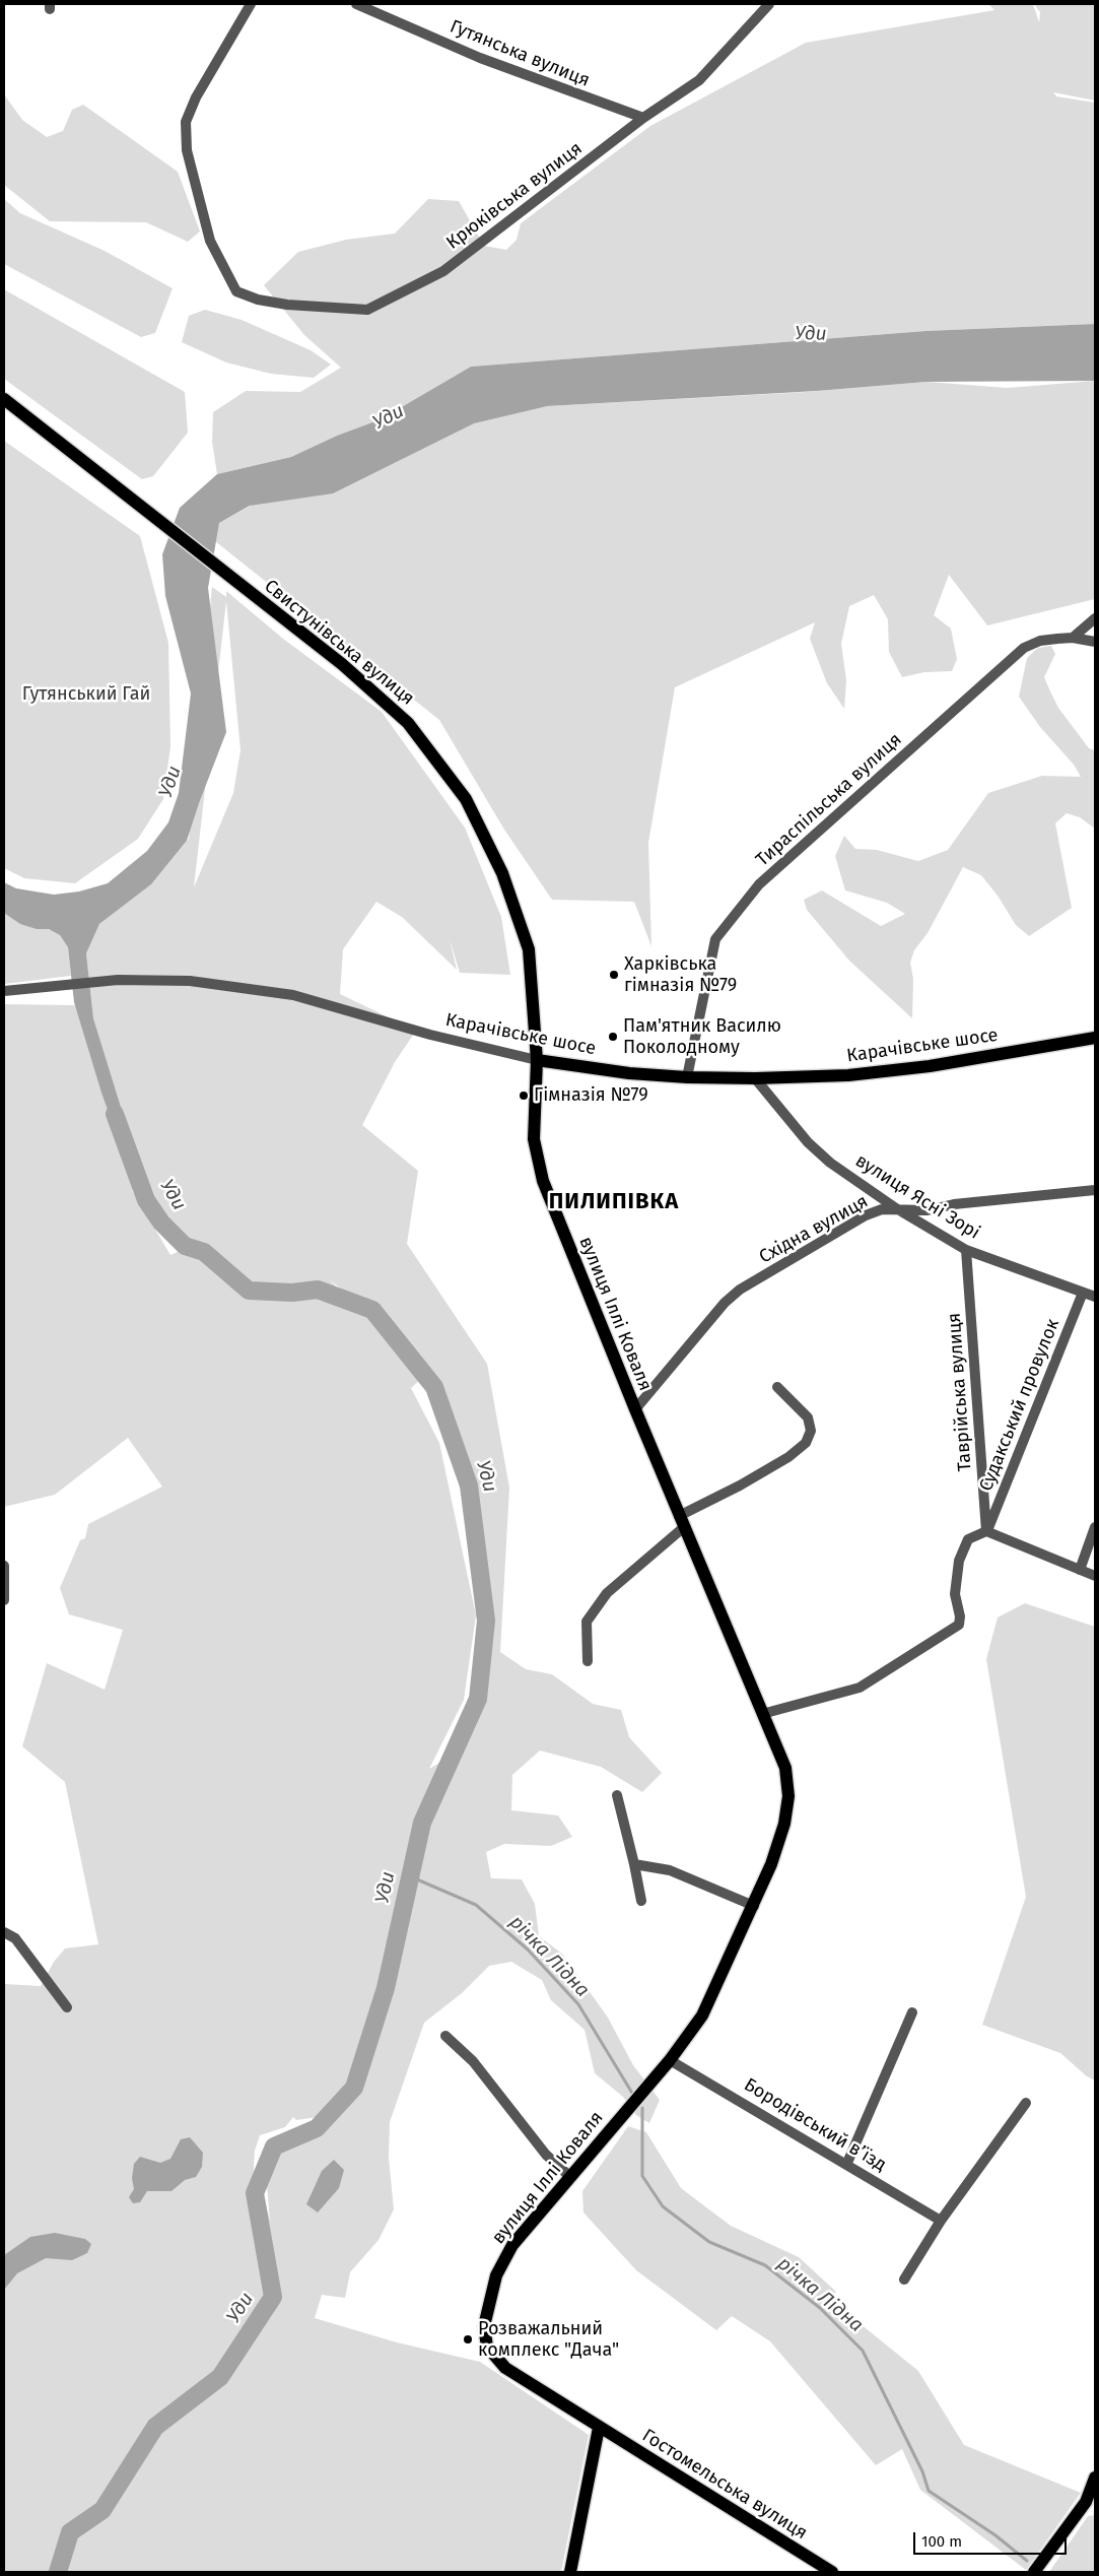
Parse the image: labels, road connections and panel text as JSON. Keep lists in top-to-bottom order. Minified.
{"streets":{"main road":["Свистунівська вулиця","Карачівське шосе","вулиця Іллі Коваля","Гостомельська вулиця"],"street":["Гутянська вулиця","Крюківська вулиця","Тираспільська вулиця","вулиця Ясні Зорі","Східна вулиця","Таврійська вулиця","Судакський провулок","Бородівський в’їзд"]},"crossings":[["Гутянська вулиця","Крюківська вулиця"],["Свистунівська вулиця","Карачівське шосе"],["Свистунівська вулиця","вулиця Іллі Коваля"],["Тираспільська вулиця","Карачівське шосе"],["Карачівське шосе","вулиця Ясні Зорі"],["Карачівське шосе","вулиця Іллі Коваля"],["вулиця Ясні Зорі","Східна вулиця"],["вулиця Ясні Зорі","Таврійська вулиця"],["вулиця Ясні Зорі","Судакський провулок"],["Східна вулиця","вулиця Іллі Коваля"],["вулиця Іллі Коваля","Бородівський в’їзд"],["вулиця Іллі Коваля","Гостомельська вулиця"],["Таврійська вулиця","Судакський провулок"]],"districts":["ПИЛИПІВКА"],"water":["Уди","річка Лідна"],"parks":["Гутянський Гай"],"places":["Харківська гімназія №79","Пам'ятник Василю Поколодному","Гімназія №79","Розважальний комплекс \"Дача\""],"scale_bar":"100 m"}
